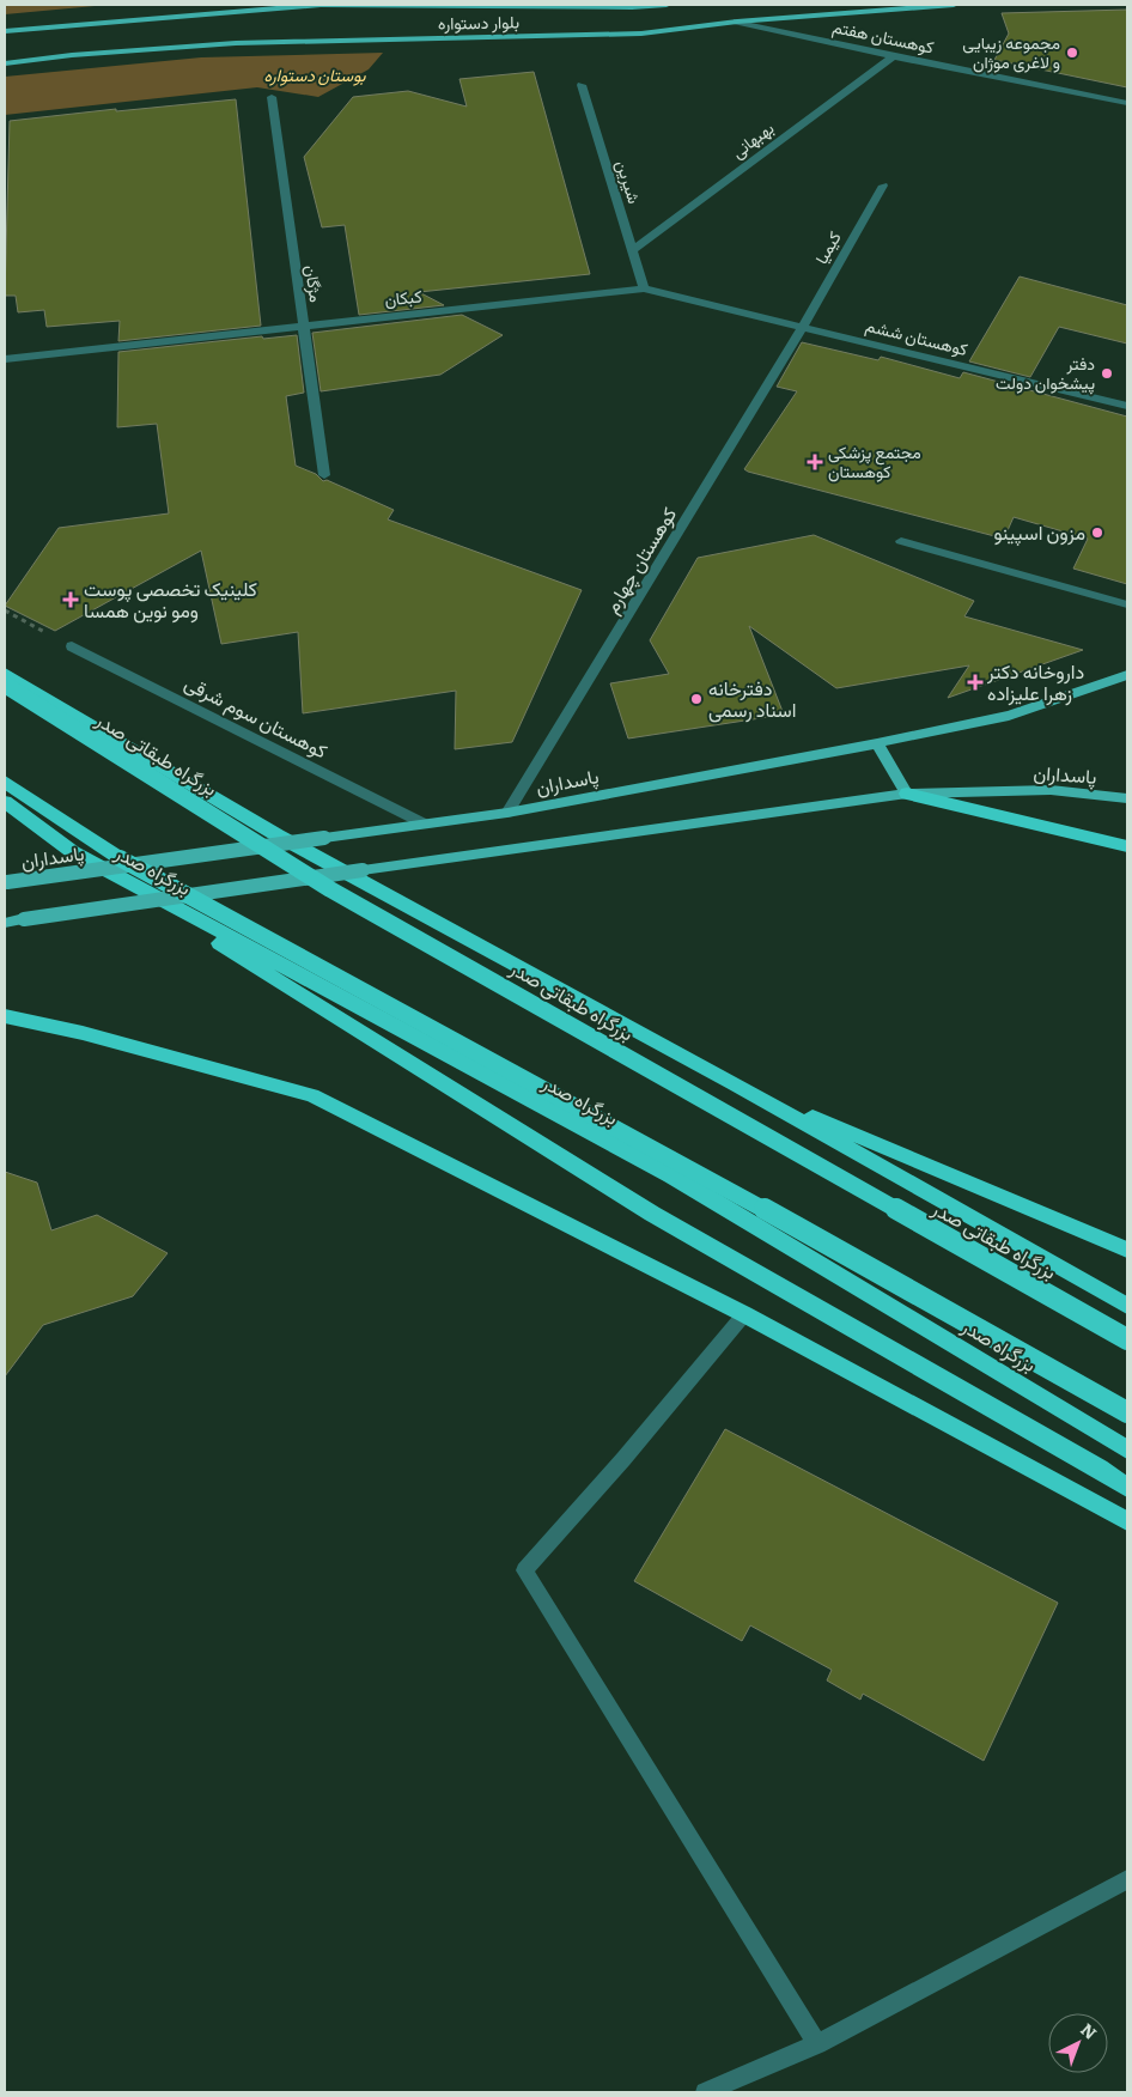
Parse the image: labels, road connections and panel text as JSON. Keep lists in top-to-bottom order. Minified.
{"streets":{"highway":["بزرگراه طبقاتی صدر","بزرگراه صدر"],"main road":["بلوار دستواره","پاسداران"],"street":["کوهستان هفتم","بهبهانی","شیرین","کیمیا","مژگان","کبکان","کوهستان ششم","کوهستان چهارم","کوهستان سوم شرقی"]},"crossings":[["بلوار دستواره","کوهستان هفتم"],["کوهستان هفتم","بهبهانی"],["بهبهانی","شیرین"],["شیرین","کبکان"],["کیمیا","کبکان"],["کیمیا","کوهستان ششم"],["کیمیا","کوهستان چهارم"],["مژگان","کبکان"],["کبکان","کوهستان ششم"],["کبکان","کوهستان چهارم"],["کوهستان ششم","کوهستان چهارم"],["کوهستان چهارم","پاسداران"],["کوهستان سوم شرقی","پاسداران"]],"parks":["بوستان دستواره"],"places":{"other":["مجموعه زیبایی و لاغری موژان","دفتر پیشخوان دولت","مزون اسپینو","دفترخانه اسناد رسمی"],"health":["مجتمع پزشکی کوهستان","کلینیک تخصصی پوست ومو نوین همسا","داروخانه دکتر زهرا علیزاده"]},"north":"top right"}
